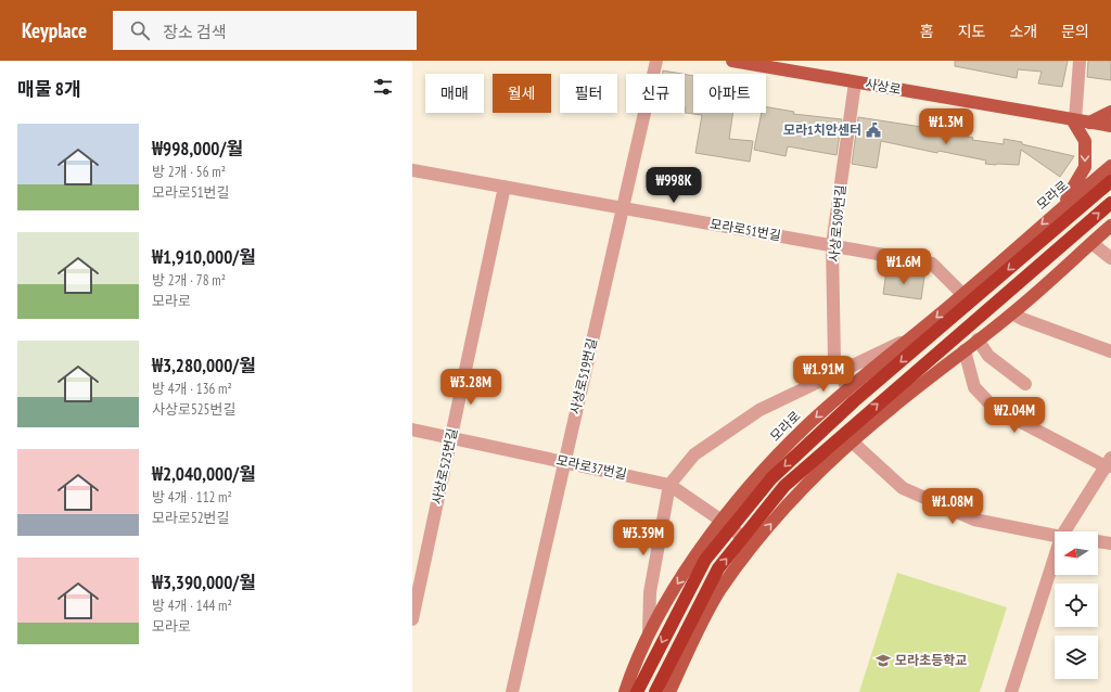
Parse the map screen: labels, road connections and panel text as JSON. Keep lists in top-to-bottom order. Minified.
{"streets":{"highway":["모라로"],"main road":["사상로"],"street":["사상로509번길","모라로51번길","사상로519번길","사상로525번길","모라로37번길"]},"crossings":[["사상로","사상로509번길"],["모라로","사상로509번길"],["모라로","모라로51번길"],["모라로","모라로37번길"],["사상로509번길","모라로51번길"],["모라로51번길","사상로519번길"],["모라로51번길","사상로525번길"],["사상로519번길","모라로37번길"],["사상로525번길","모라로37번길"]],"places":{"public building":["모라1치안센터"],"school or university":["모라초등학교"]},"north":"left","page":{"header":"Keyplace","search":"장소 검색","nav":["홈","지도","소개","문의"],"heading":"매물 8개","chip":["매매","월세","필터","신규","아파트"],"price":["₩1.3M","₩998K","₩1.6M","₩1.91M","₩3.28M","₩2.04M","₩1.08M","₩3.39M"],"list":[{"name":"₩998,000/월","note":"방 2개 · 56 m² · 모라로51번길"},{"name":"₩1,910,000/월","note":"방 2개 · 78 m² · 모라로"},{"name":"₩3,280,000/월","note":"방 4개 · 136 m² · 사상로525번길"},{"name":"₩2,040,000/월","note":"방 4개 · 112 m² · 모라로52번길"},{"name":"₩3,390,000/월","note":"방 4개 · 144 m² · 모라로"}]}}
